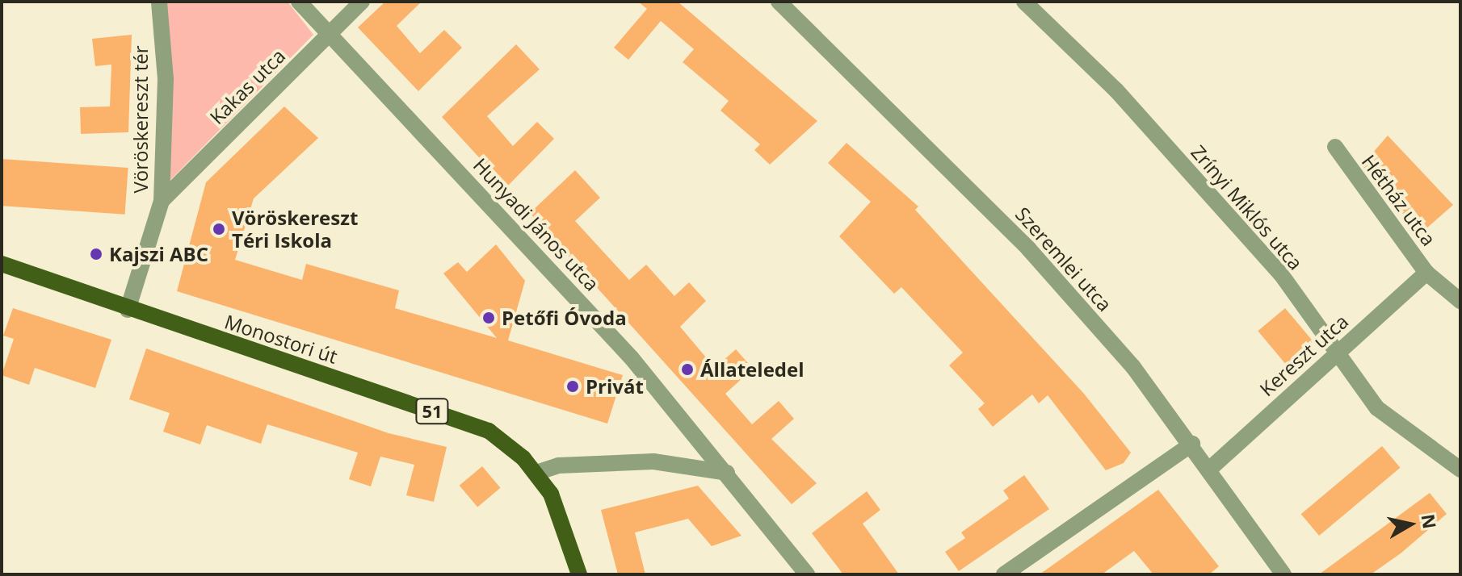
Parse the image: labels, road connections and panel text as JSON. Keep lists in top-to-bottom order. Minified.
{"streets":{"main road":["Monostori út","51"],"street":["Kakas utca","Vöröskereszt tér","Hétház utca","Zrínyi Miklós utca","Hunyadi János utca","Szeremlei utca","Kereszt utca"]},"crossings":[["Kakas utca","Vöröskereszt tér"],["Kakas utca","Hunyadi János utca"],["Vöröskereszt tér","Monostori út"],["Hétház utca","Kereszt utca"],["Zrínyi Miklós utca","Kereszt utca"],["Szeremlei utca","Kereszt utca"],["Monostori út","51"]],"places":["Vöröskereszt Téri Iskola","Kajszi ABC","Petőfi Óvoda","Állateledel","Privát"],"north":"right"}
